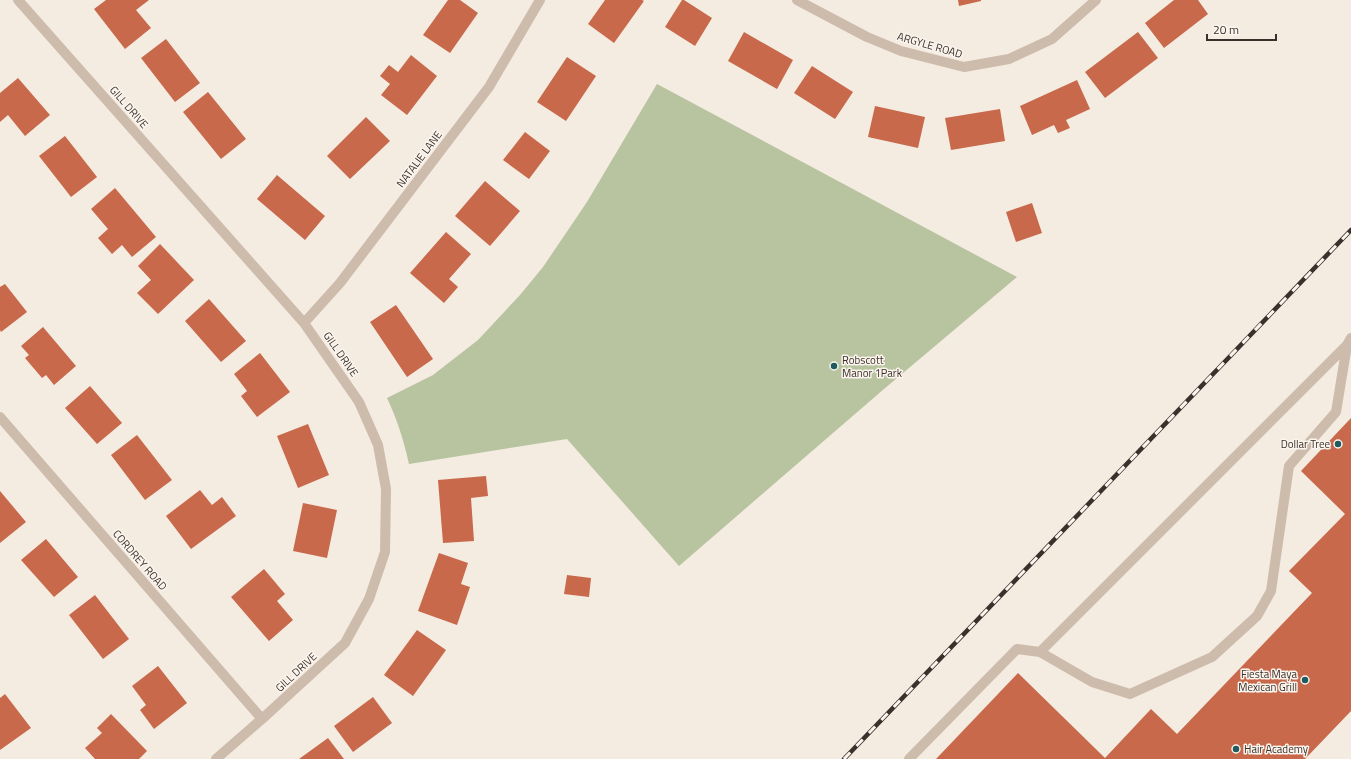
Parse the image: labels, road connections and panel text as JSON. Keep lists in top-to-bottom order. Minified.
{"streets":{"street":["ARGYLE ROAD","GILL DRIVE","NATALIE LANE","CORDREY ROAD"]},"crossings":[["GILL DRIVE","NATALIE LANE"],["GILL DRIVE","CORDREY ROAD"]],"places":["Robscott Manor 1Park","Dollar Tree","Fiesta Maya Mexican Grill","Hair Academy"],"scale_bar":"20 m"}
